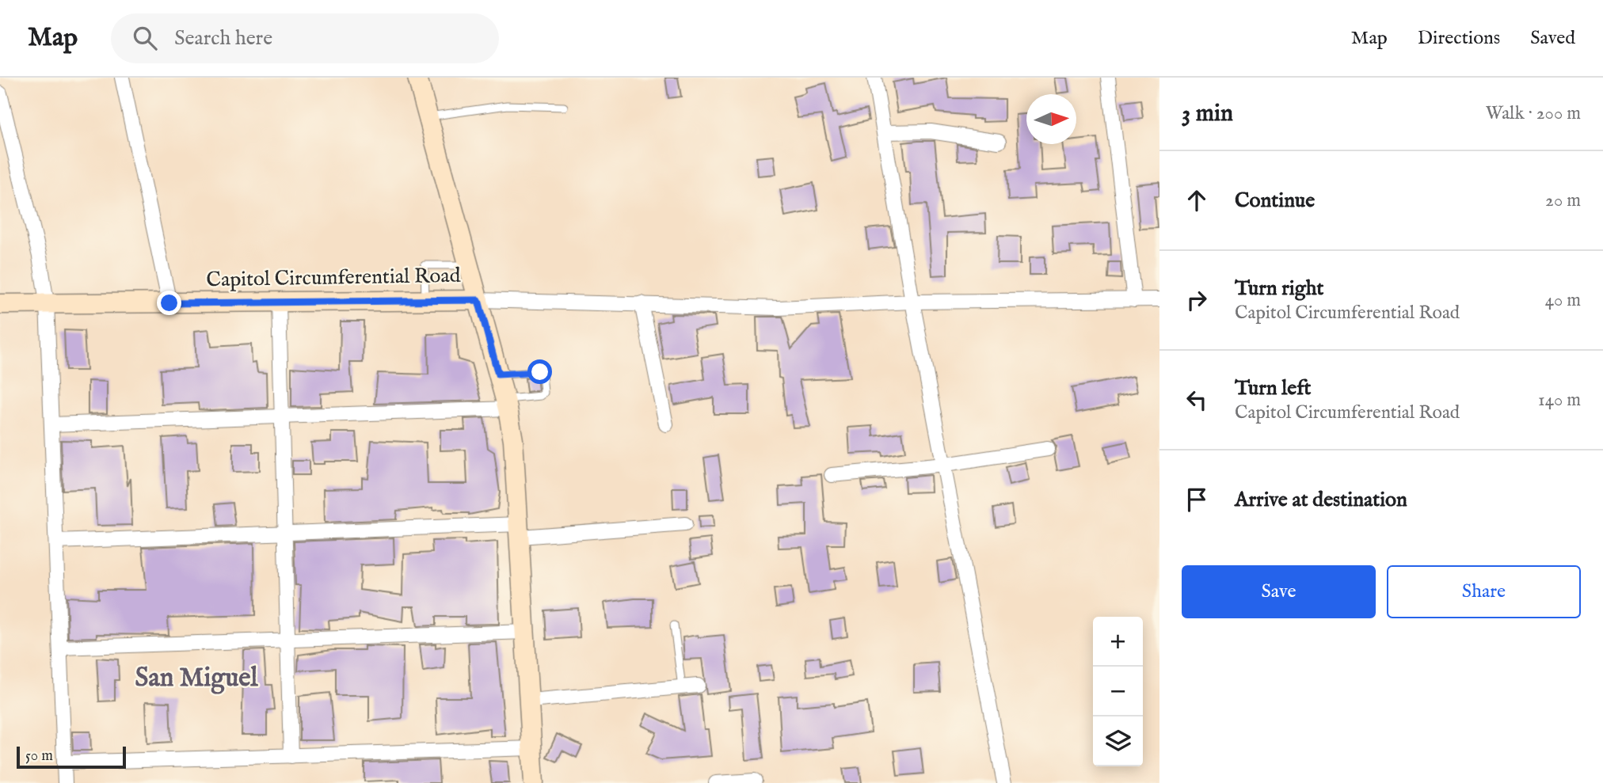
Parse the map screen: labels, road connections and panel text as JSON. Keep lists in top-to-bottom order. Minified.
{"streets":{"main road":["Capitol Circumferential Road"]},"districts":["San Miguel"],"scale_bar":"50 m","north":"right","page":{"header":"Map","search":"Search here","nav":["Map","Directions","Saved"],"heading":["3 min","Walk · 200 m"],"list":[["Continue","20 m"],["Turn right","Capitol Circumferential Road","40 m"],["Turn left","Capitol Circumferential Road","140 m"],"Arrive at destination"],"buttons":["Save","Share"],"map_buttons":["+","−"],"scale":"50 m"}}
